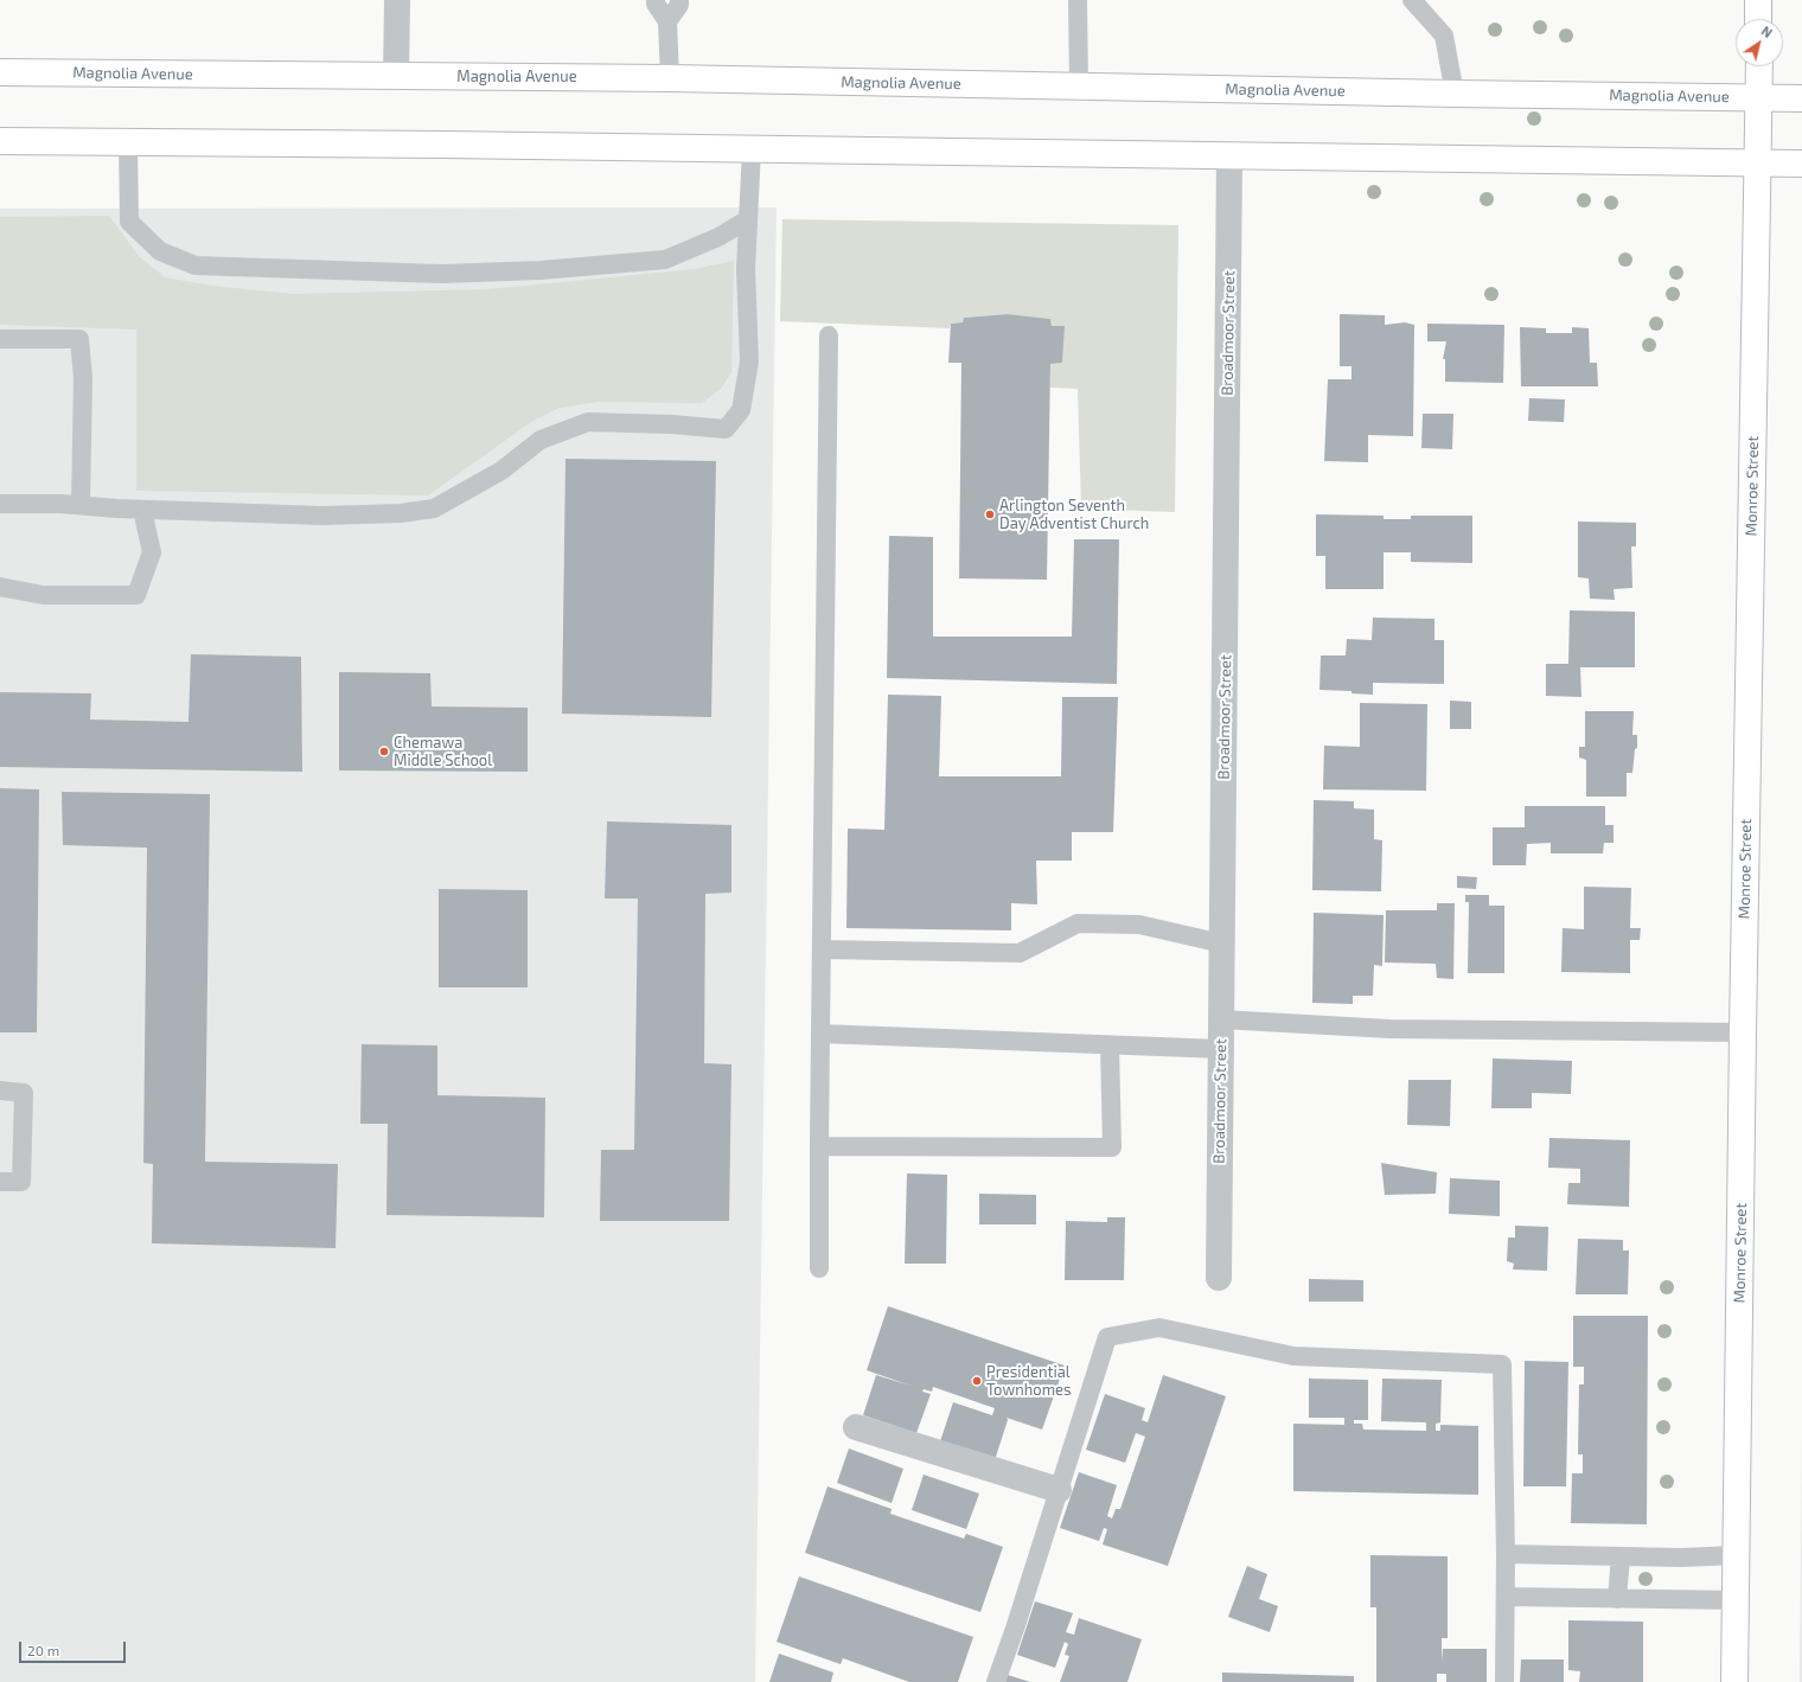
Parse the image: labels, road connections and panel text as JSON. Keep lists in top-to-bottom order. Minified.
{"streets":{"main road":["Magnolia Avenue","Monroe Street"],"street":["Broadmoor Street"]},"crossings":[["Magnolia Avenue","Monroe Street"]],"places":["Arlington Seventh Day Adventist Church","Chemawa Middle School","Presidential Townhomes"],"scale_bar":"20 m","north":"top right"}
